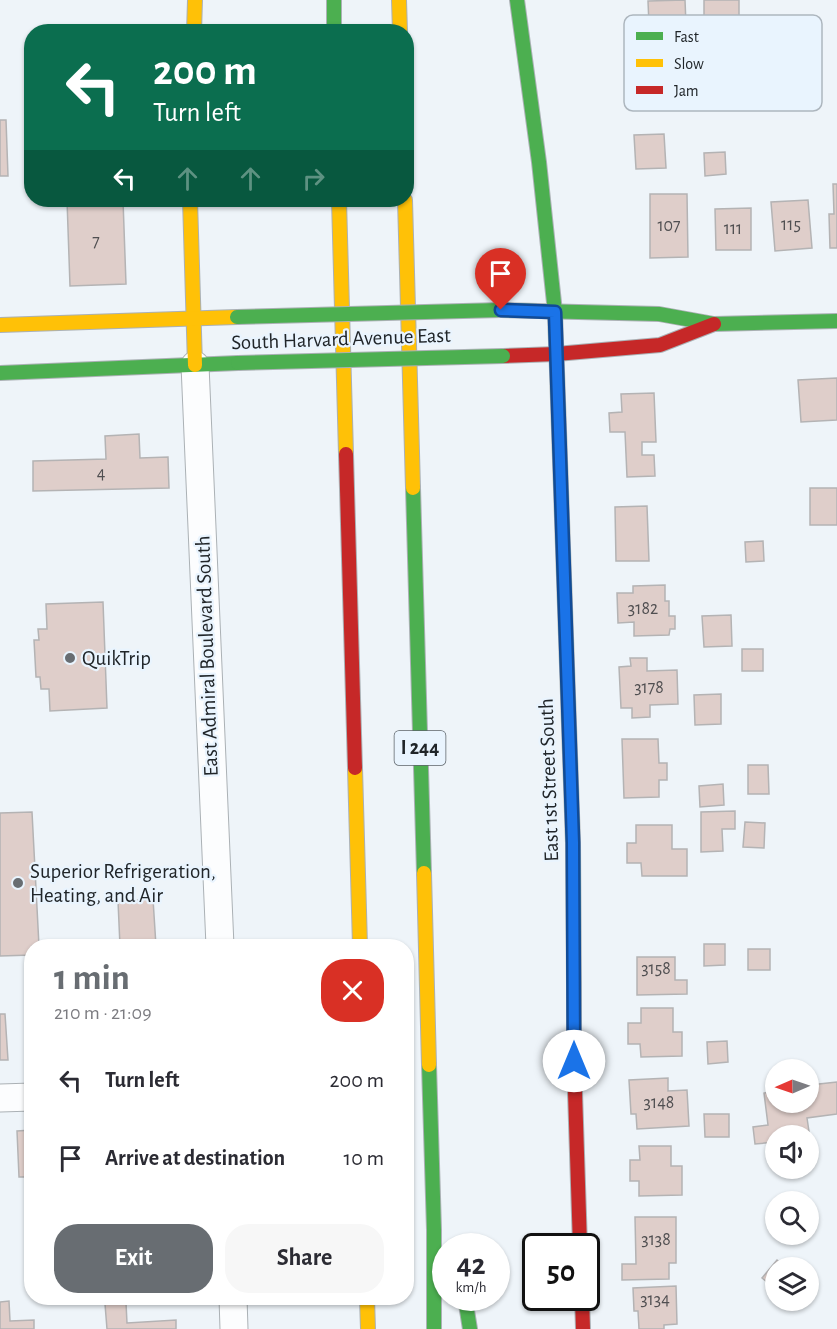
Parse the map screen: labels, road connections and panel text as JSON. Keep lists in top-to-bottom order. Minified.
{"streets":{"main road":["South Harvard Avenue East","I 244","East 1st Street South"],"street":["East Admiral Boulevard South"]},"crossings":[["South Harvard Avenue East","East Admiral Boulevard South"],["South Harvard Avenue East","East 1st Street South"]],"places":["QuikTrip","Superior Refrigeration, Heating, and Air"],"house_numbers":["115","107","111","7","4","3182","3178","3158","3148","3138","3134"],"legend":["Fast","Slow","Jam"],"north":"left","page":{"turn":["200 m","Turn left"],"heading":["1 min","210 m · 21:09"],"list":[{"name":"Turn left","value":"200 m"},{"name":"Arrive at destination","value":"10 m"}],"buttons":["Exit","Share"],"speed":"42 km/h","limit":"50"}}
